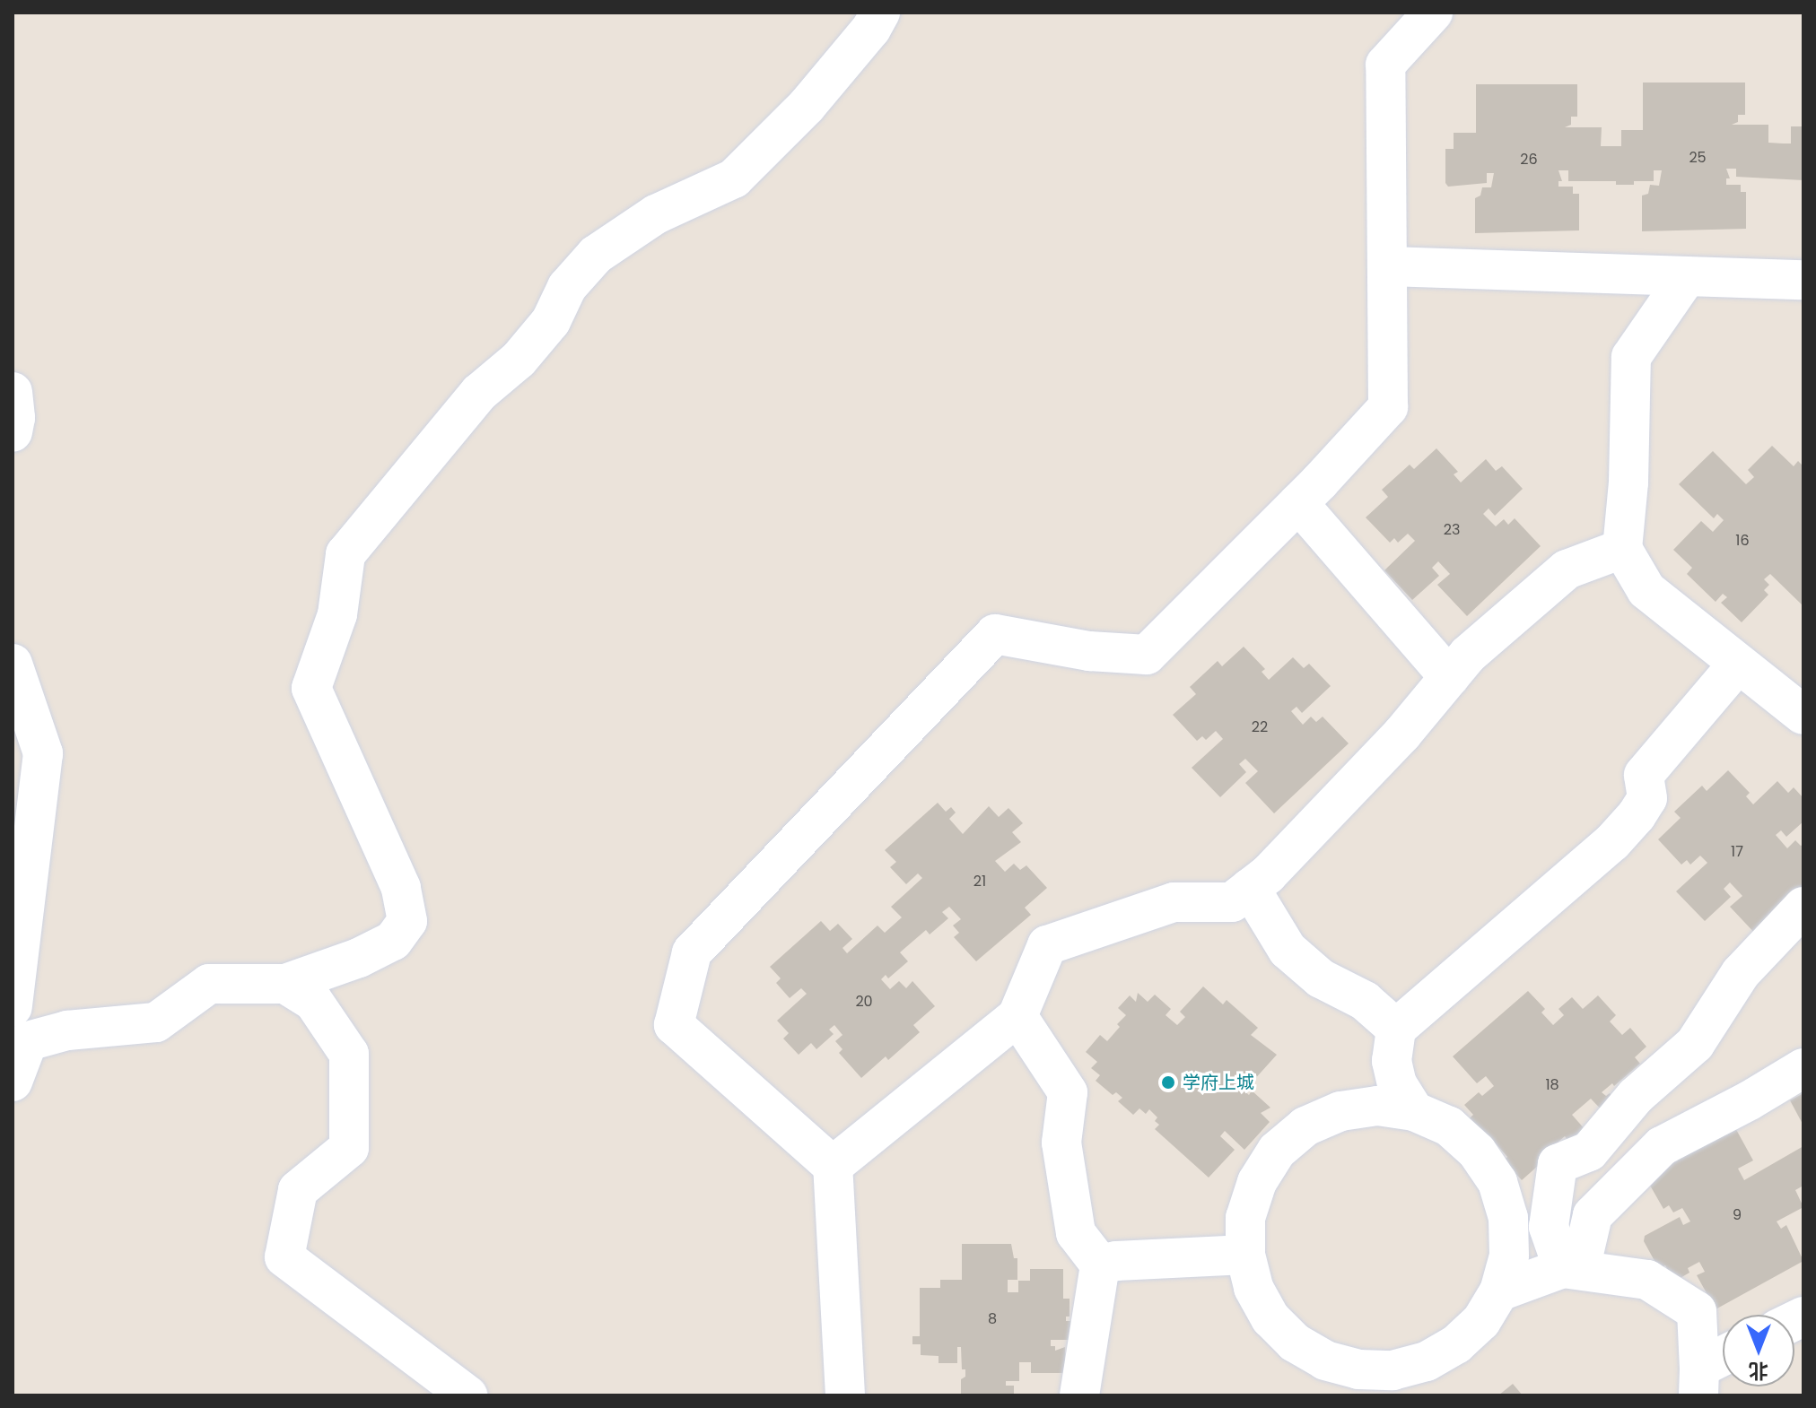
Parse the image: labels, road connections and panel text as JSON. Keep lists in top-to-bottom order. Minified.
{"places":["学府上城"],"house_numbers":["25","26","23","16","22","17","21","20","18","9","8"],"north":"bottom"}
